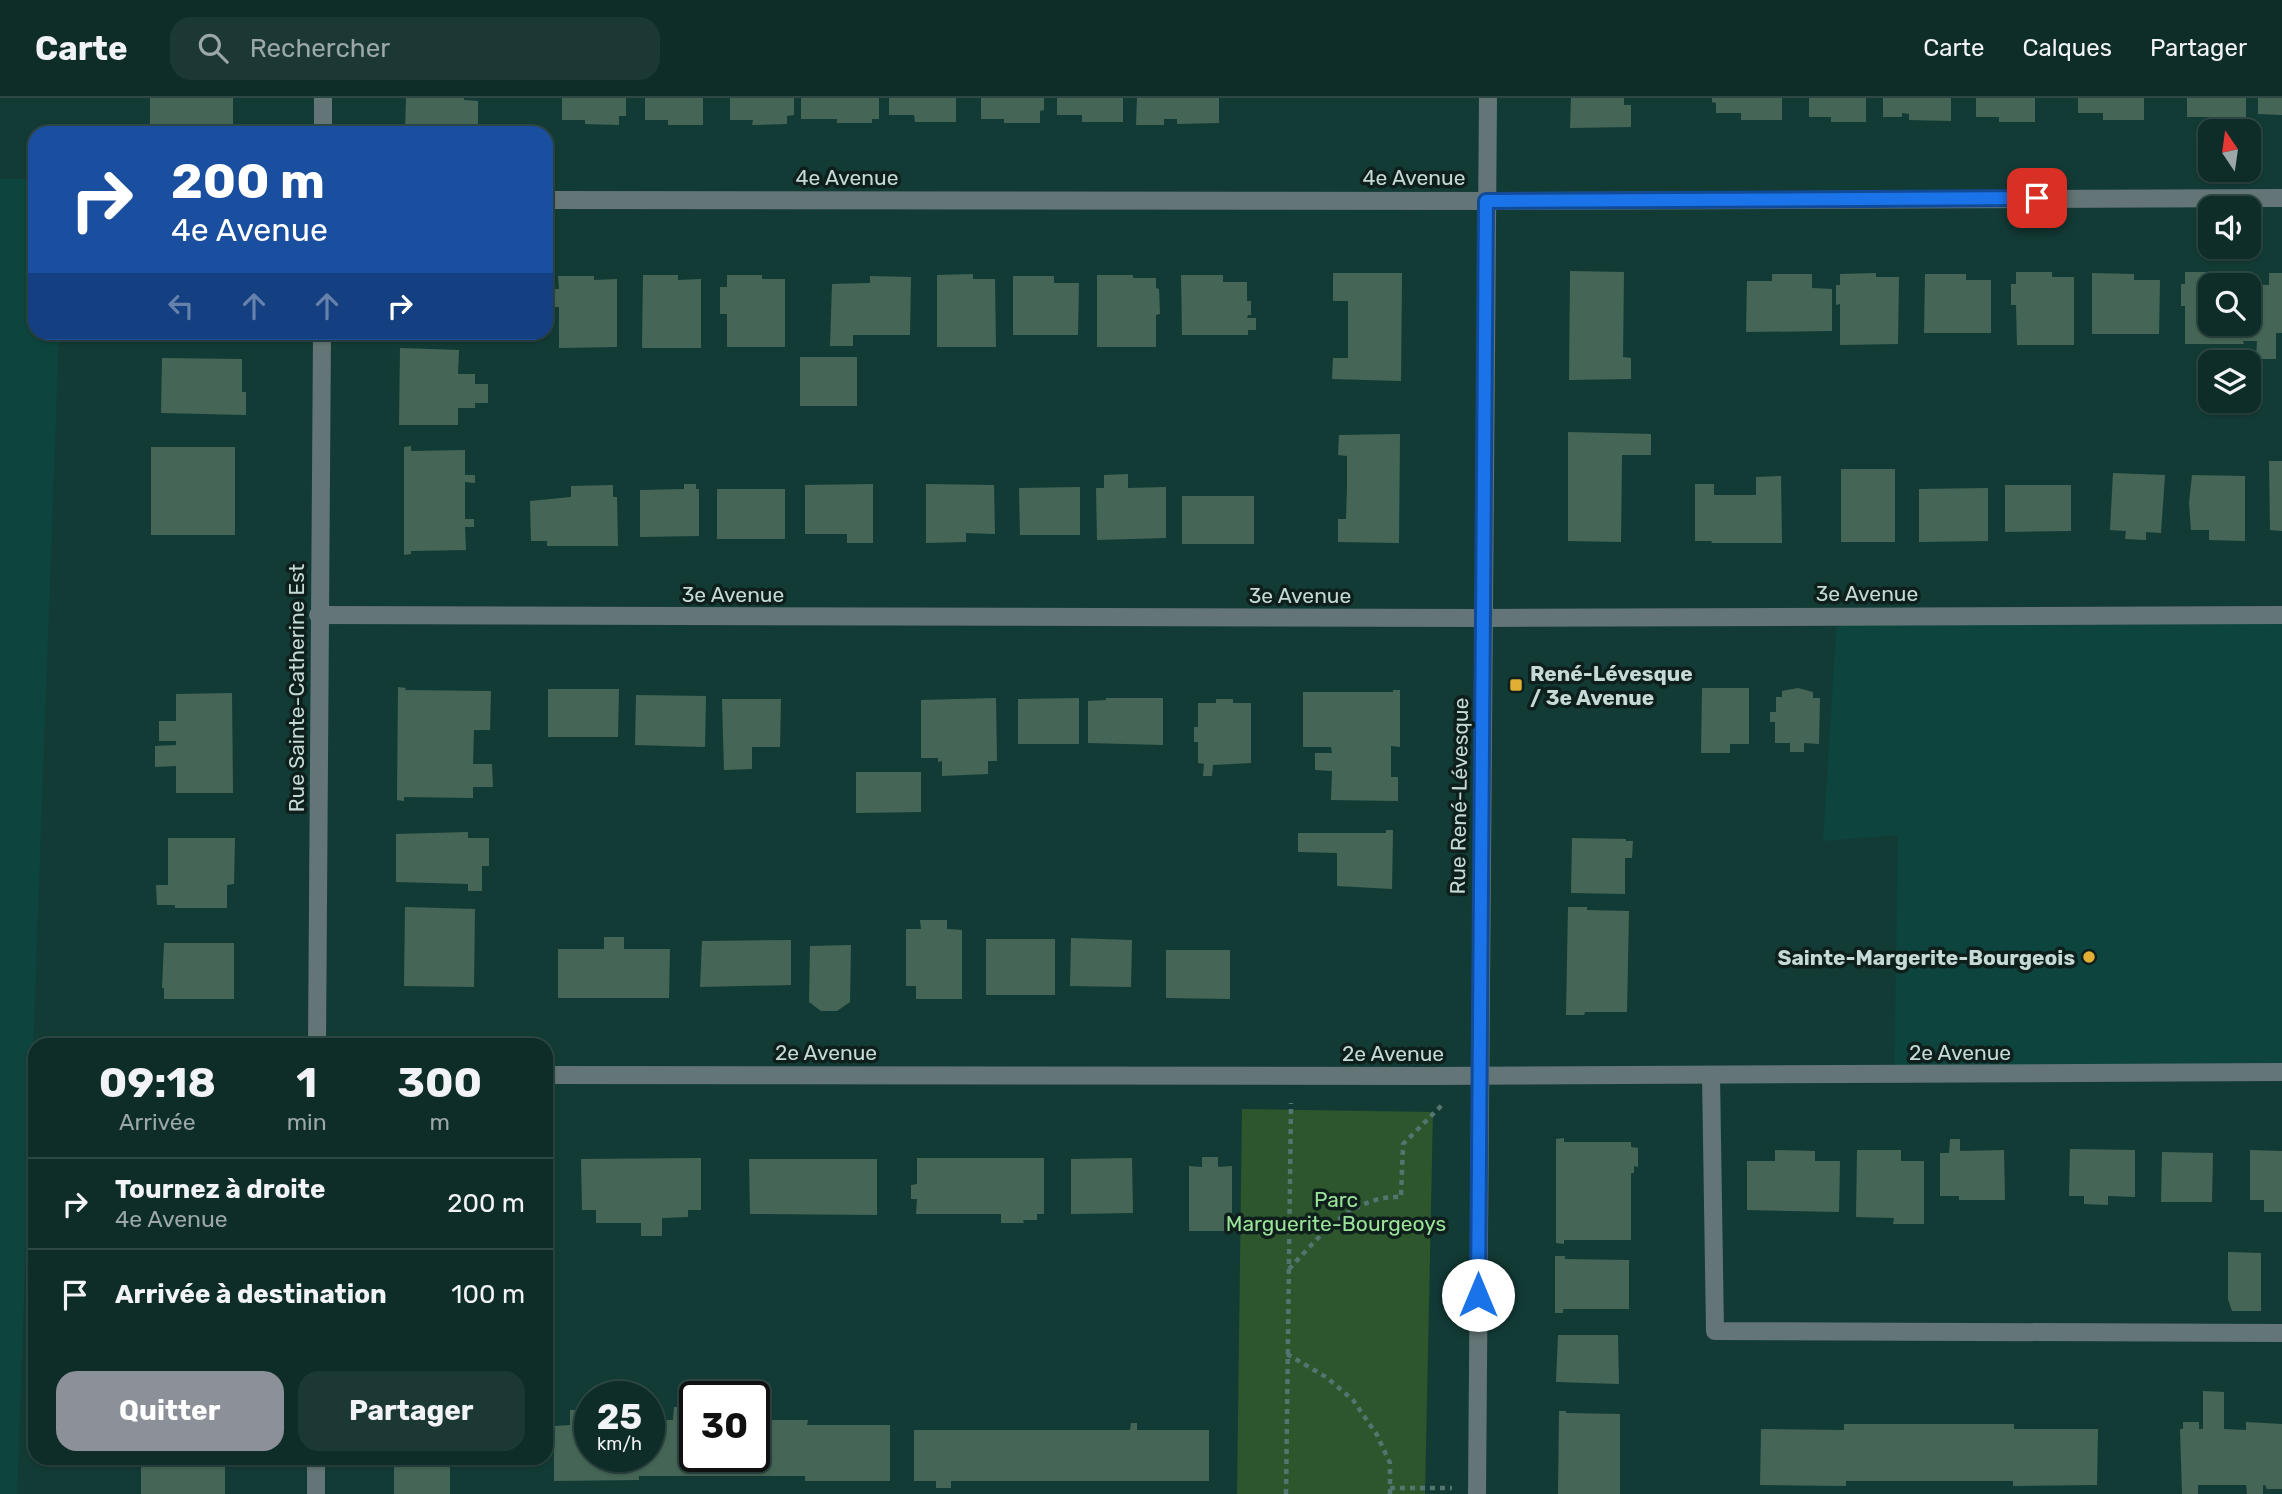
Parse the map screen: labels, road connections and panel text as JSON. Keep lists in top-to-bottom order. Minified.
{"streets":{"street":["4e Avenue","3e Avenue","Rue Sainte-Catherine Est","Rue René-Lévesque","2e Avenue"]},"crossings":[["4e Avenue","Rue René-Lévesque"],["3e Avenue","Rue Sainte-Catherine Est"],["3e Avenue","Rue René-Lévesque"],["Rue René-Lévesque","2e Avenue"]],"parks":["Parc Marguerite-Bourgeoys"],"places":{"transit":["René-Lévesque / 3e Avenue"],"other":["Sainte-Margerite-Bourgeois"]},"north":"top","page":{"header":"Carte","search":"Rechercher","nav":["Carte","Calques","Partager"],"turn":["200 m","4e Avenue"],"eta":["09:18","Arrivée","1","min","300","m"],"list":[{"name":"Tournez à droite","note":"4e Avenue","value":"200 m"},{"name":"Arrivée à destination","value":"100 m"}],"buttons":["Quitter","Partager"],"speed":"25 km/h","limit":"30"}}
